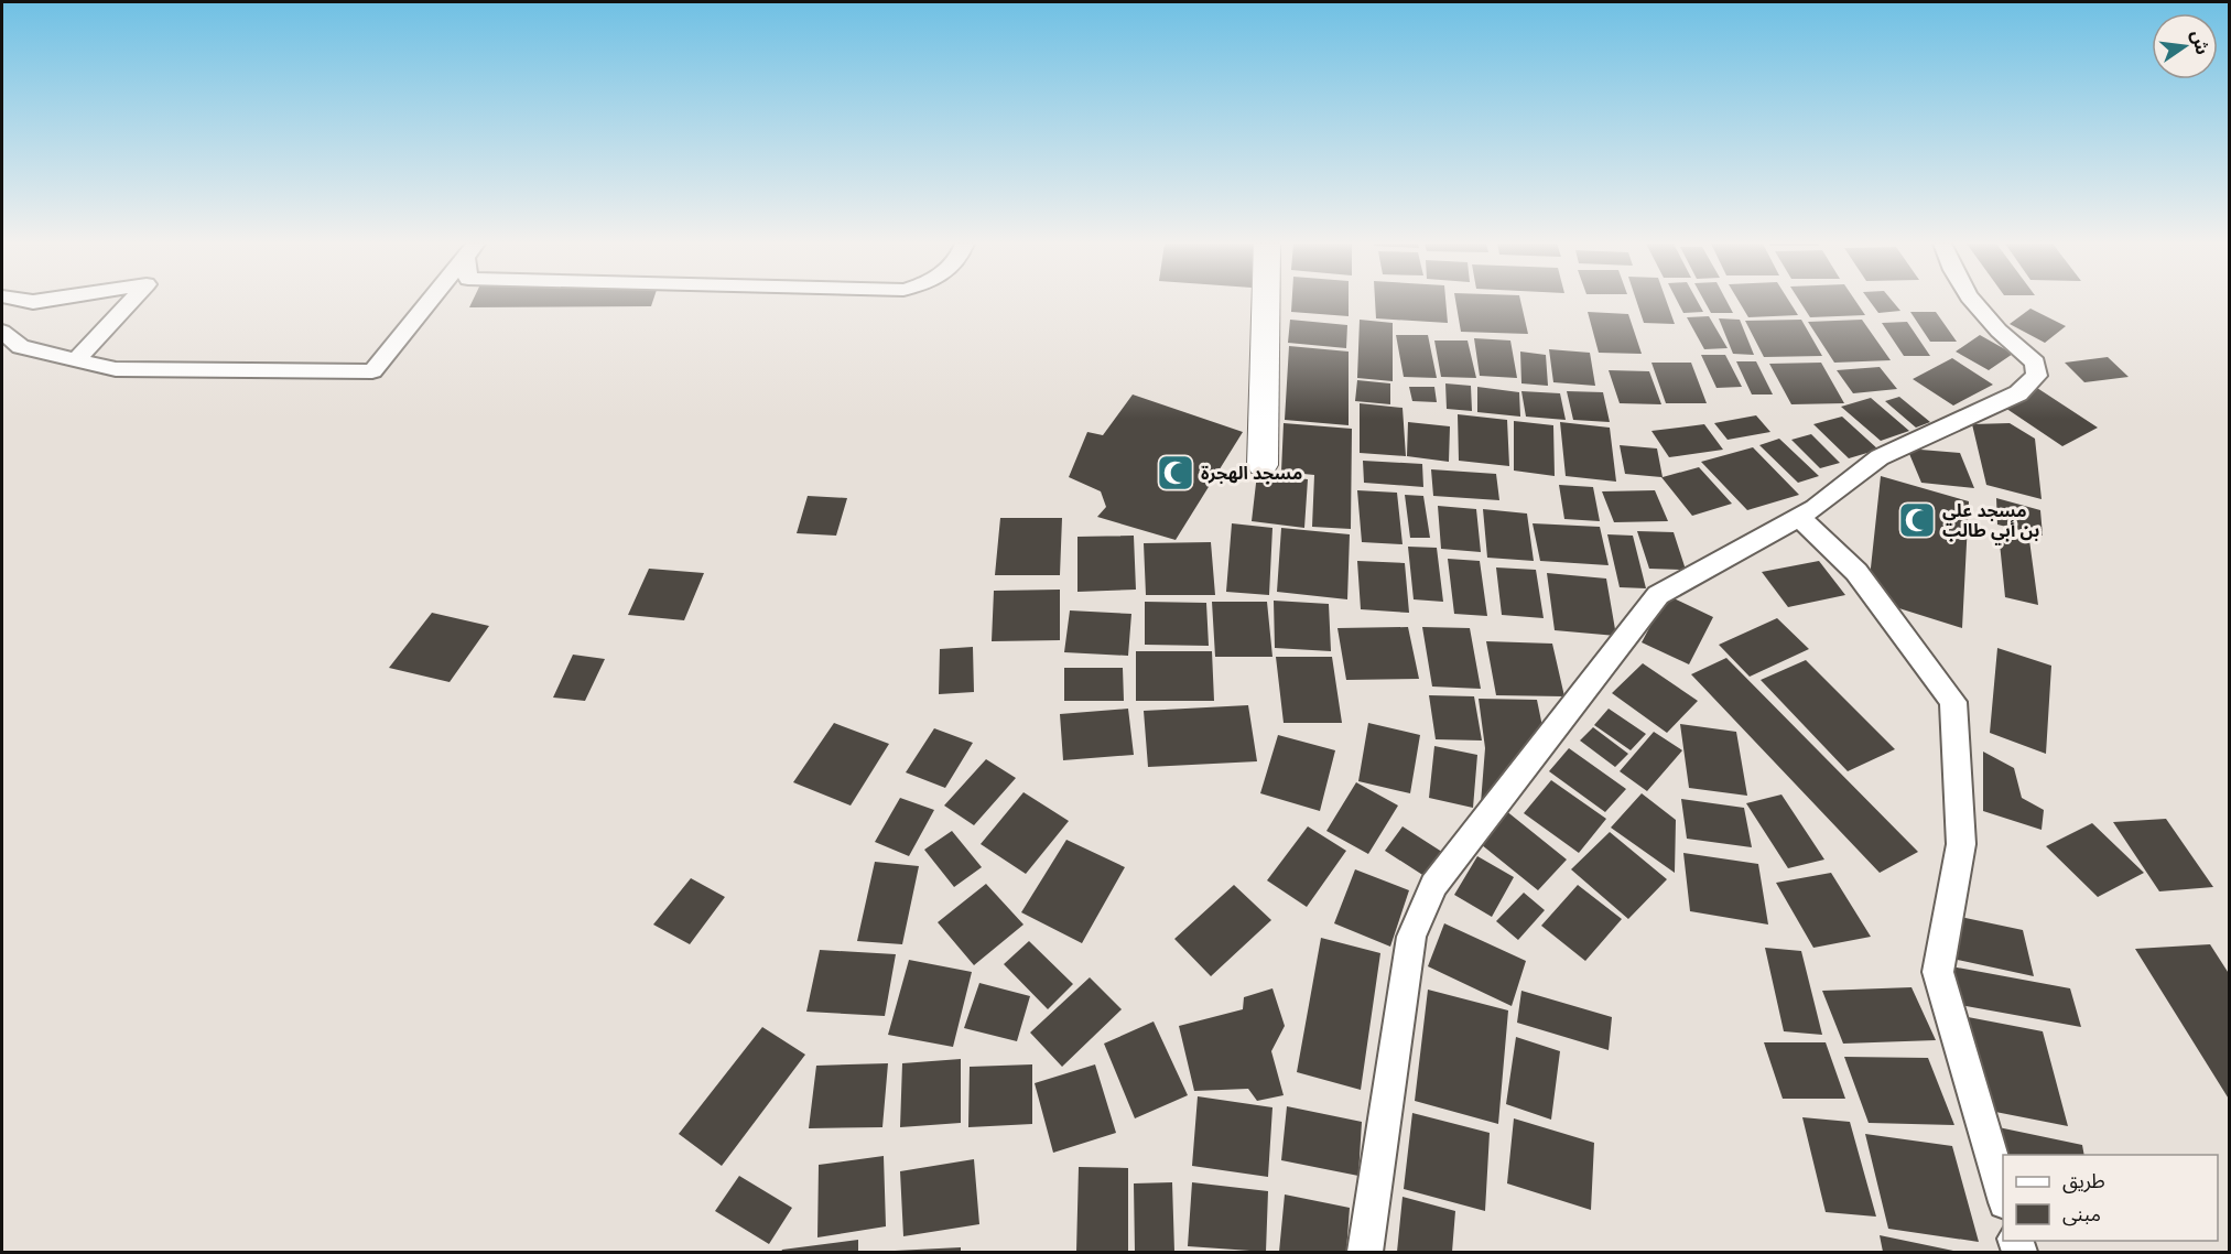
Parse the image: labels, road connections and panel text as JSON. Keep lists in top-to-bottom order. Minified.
{"places":{"mosque":["مسجد الهجرة","مسجد علي بن أبي طالب"]},"legend":["طريق","مبنى"],"north":"right"}
